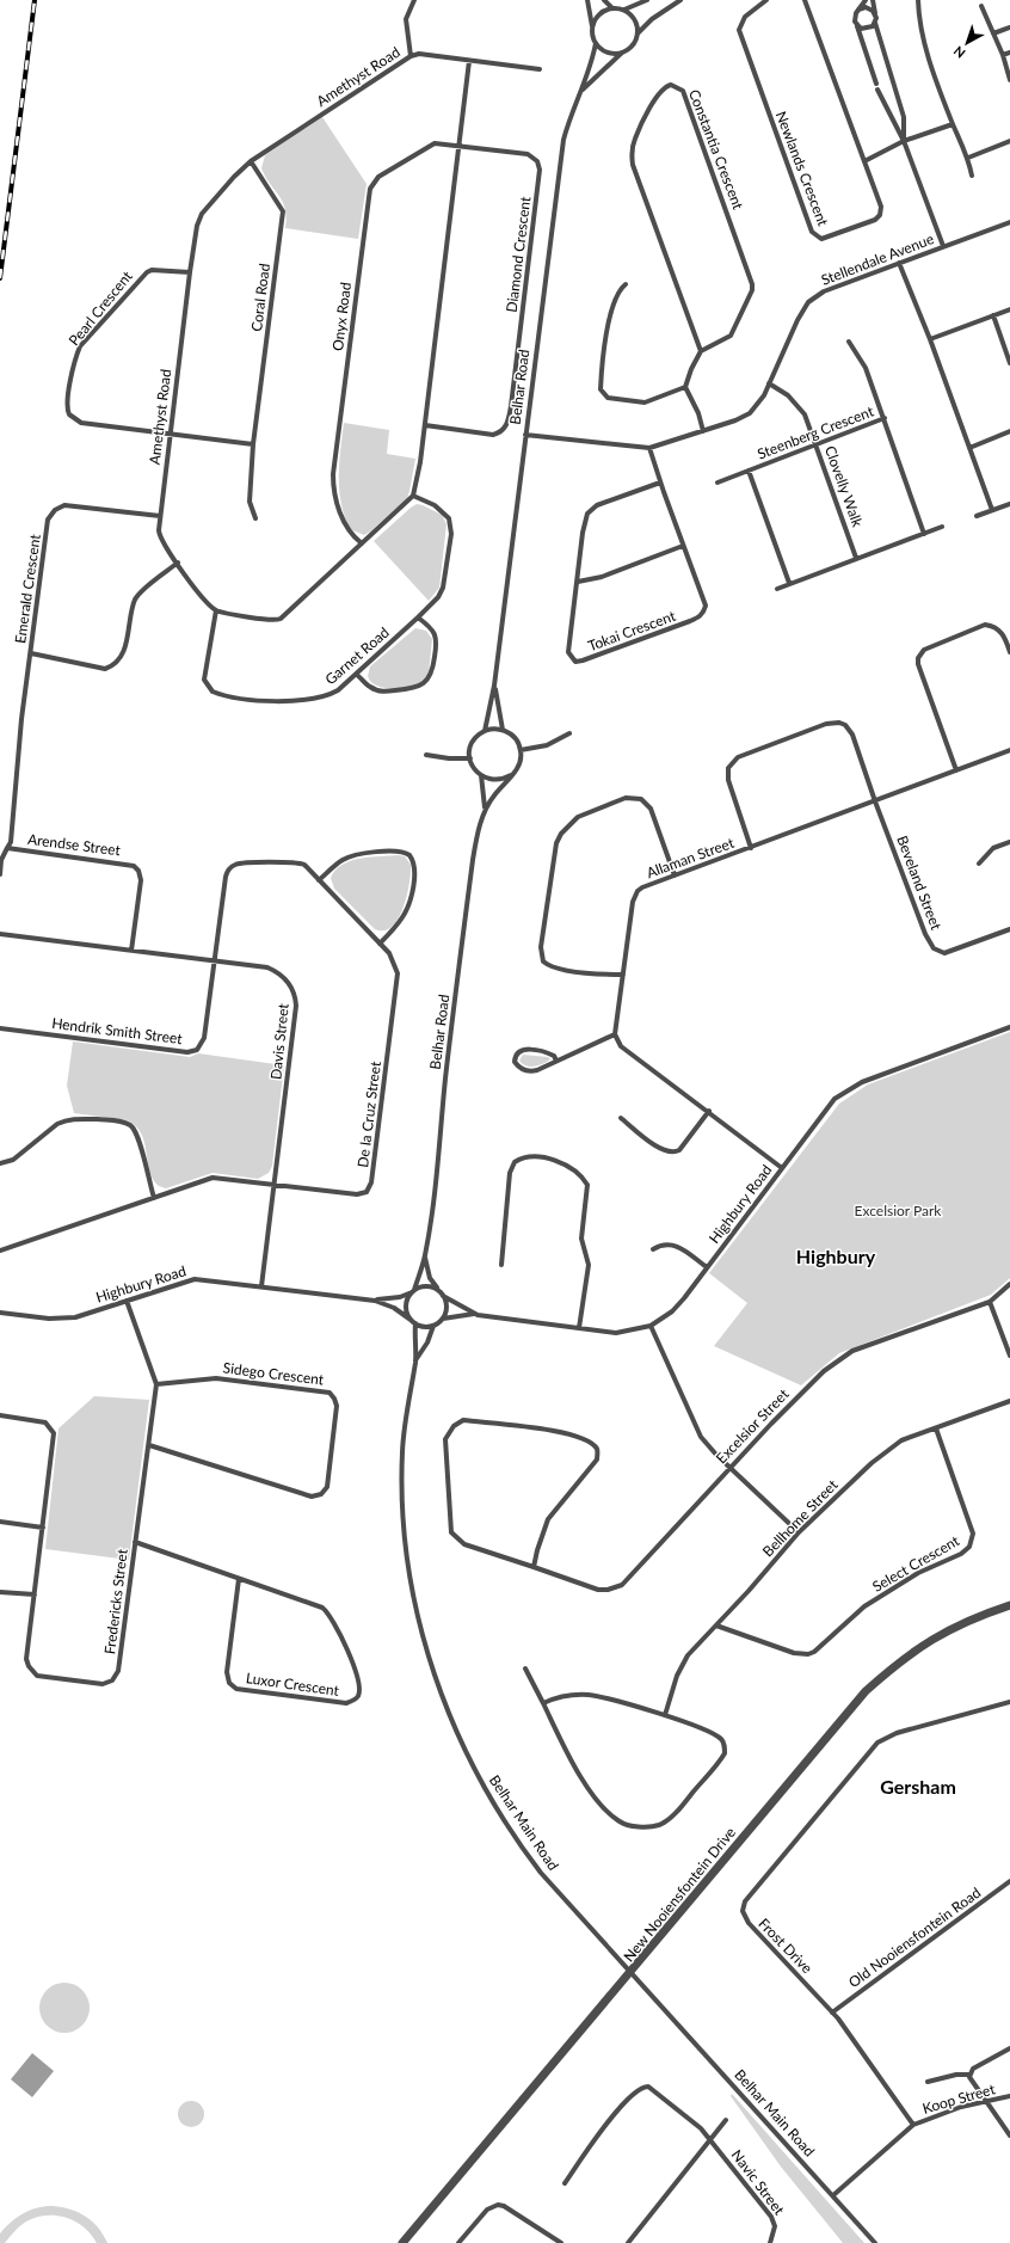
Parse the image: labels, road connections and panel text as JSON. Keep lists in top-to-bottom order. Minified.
{"streets":{"street":["Amethyst Road","Constantia Crescent","Newlands Crescent","Diamond Crescent","Stellendale Avenue","Coral Road","Pearl Crescent","Onyx Road","Belhar Road","Steenberg Crescent","Clovelly Walk","Emerald Crescent","Tokai Crescent","Garnet Road","Arendse Street","Allaman Street","Beveland Street","Hendrik Smith Street","Davis Street","De la Cruz Street","Highbury Road","Sidego Crescent","Excelsior Street","Bellhome Street","Select Crescent","Fredericks Street","Luxor Crescent","Belhar Main Road","New Nooiensfontein Drive","Old Nooiensfontein Road","Frost Drive","Koop Street","Navic Street"]},"crossings":[["Amethyst Road","Coral Road"],["Amethyst Road","Pearl Crescent"],["Amethyst Road","Emerald Crescent"],["Amethyst Road","Garnet Road"],["Diamond Crescent","Onyx Road"],["Stellendale Avenue","Belhar Road"],["Stellendale Avenue","Clovelly Walk"],["Stellendale Avenue","Tokai Crescent"],["Belhar Road","Highbury Road"],["Steenberg Crescent","Clovelly Walk"],["Arendse Street","Davis Street"],["Allaman Street","Beveland Street"],["Hendrik Smith Street","Davis Street"],["Hendrik Smith Street","De la Cruz Street"],["Davis Street","De la Cruz Street"],["Davis Street","Highbury Road"],["Highbury Road","Fredericks Street"],["Sidego Crescent","Fredericks Street"],["Bellhome Street","Select Crescent"],["Fredericks Street","Luxor Crescent"],["Belhar Main Road","New Nooiensfontein Drive"],["Old Nooiensfontein Road","Frost Drive"],["Frost Drive","Koop Street"]],"districts":["Highbury","Gersham"],"parks":["Excelsior Park"],"north":"bottom left"}
